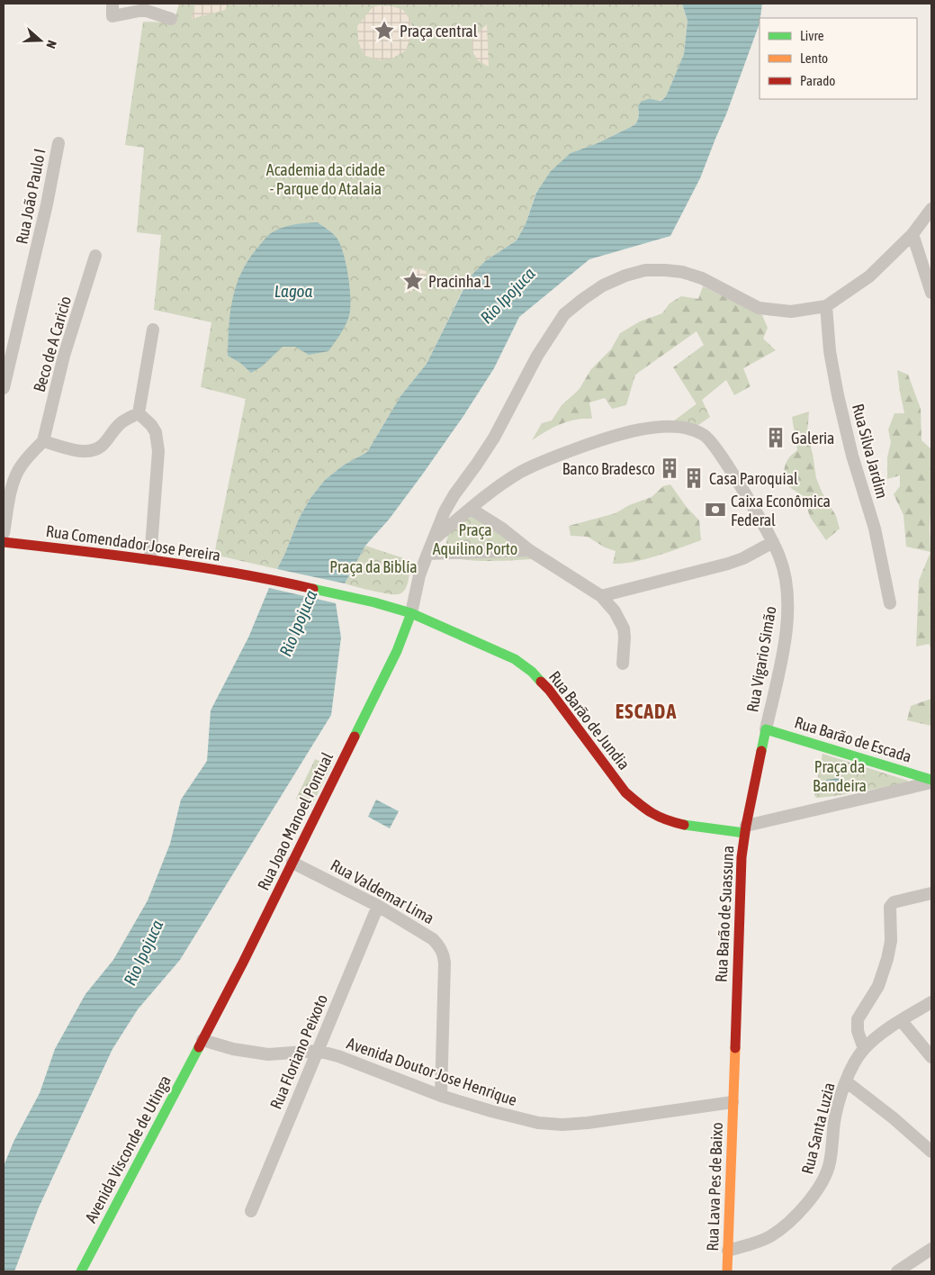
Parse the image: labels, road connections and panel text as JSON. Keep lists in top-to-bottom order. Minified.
{"streets":{"street":["Rua João Paulo I","Beco de A Caricio","Rua Silva Jardim","Rua Comendador Jose Pereira","Rua Vigario Simão","Rua Barão de Jundia","Rua Barão de Escada","Rua Joao Manoel Pontual","Rua Valdemar Lima","Rua Barão de Suassuna","Rua Floriano Peixoto","Avenida Doutor Jose Henrique","Rua Santa Luzia","Avenida Visconde de Utinga","Rua Lava Pes de Baixo"]},"crossings":[["Rua Comendador Jose Pereira","Rua Barão de Jundia"],["Rua Vigario Simão","Rua Barão de Escada"],["Rua Vigario Simão","Rua Barão de Suassuna"],["Rua Barão de Jundia","Rua Joao Manoel Pontual"],["Rua Barão de Jundia","Rua Barão de Suassuna"],["Rua Barão de Escada","Rua Barão de Suassuna"],["Rua Joao Manoel Pontual","Rua Valdemar Lima"],["Rua Joao Manoel Pontual","Avenida Doutor Jose Henrique"],["Rua Joao Manoel Pontual","Avenida Visconde de Utinga"],["Rua Valdemar Lima","Rua Floriano Peixoto"],["Rua Valdemar Lima","Avenida Doutor Jose Henrique"],["Rua Barão de Suassuna","Avenida Doutor Jose Henrique"],["Rua Barão de Suassuna","Rua Lava Pes de Baixo"],["Rua Floriano Peixoto","Avenida Doutor Jose Henrique"],["Avenida Doutor Jose Henrique","Avenida Visconde de Utinga"],["Avenida Doutor Jose Henrique","Rua Lava Pes de Baixo"],["Rua Santa Luzia","Rua Lava Pes de Baixo"]],"districts":["ESCADA"],"water":["Lagoa","Rio Ipojuca"],"parks":["Academia da cidade - Parque do Atalaia","Praça Aquilino Porto","Praça da Biblía","Praça da Bandeira"],"places":{"place":["Praça central","Pracinha 1"],"building":["Galeria","Banco Bradesco","Casa Paroquial"],"bank":["Caixa Econômica Federal"]},"legend":["Livre","Lento","Parado"],"north":"right"}
